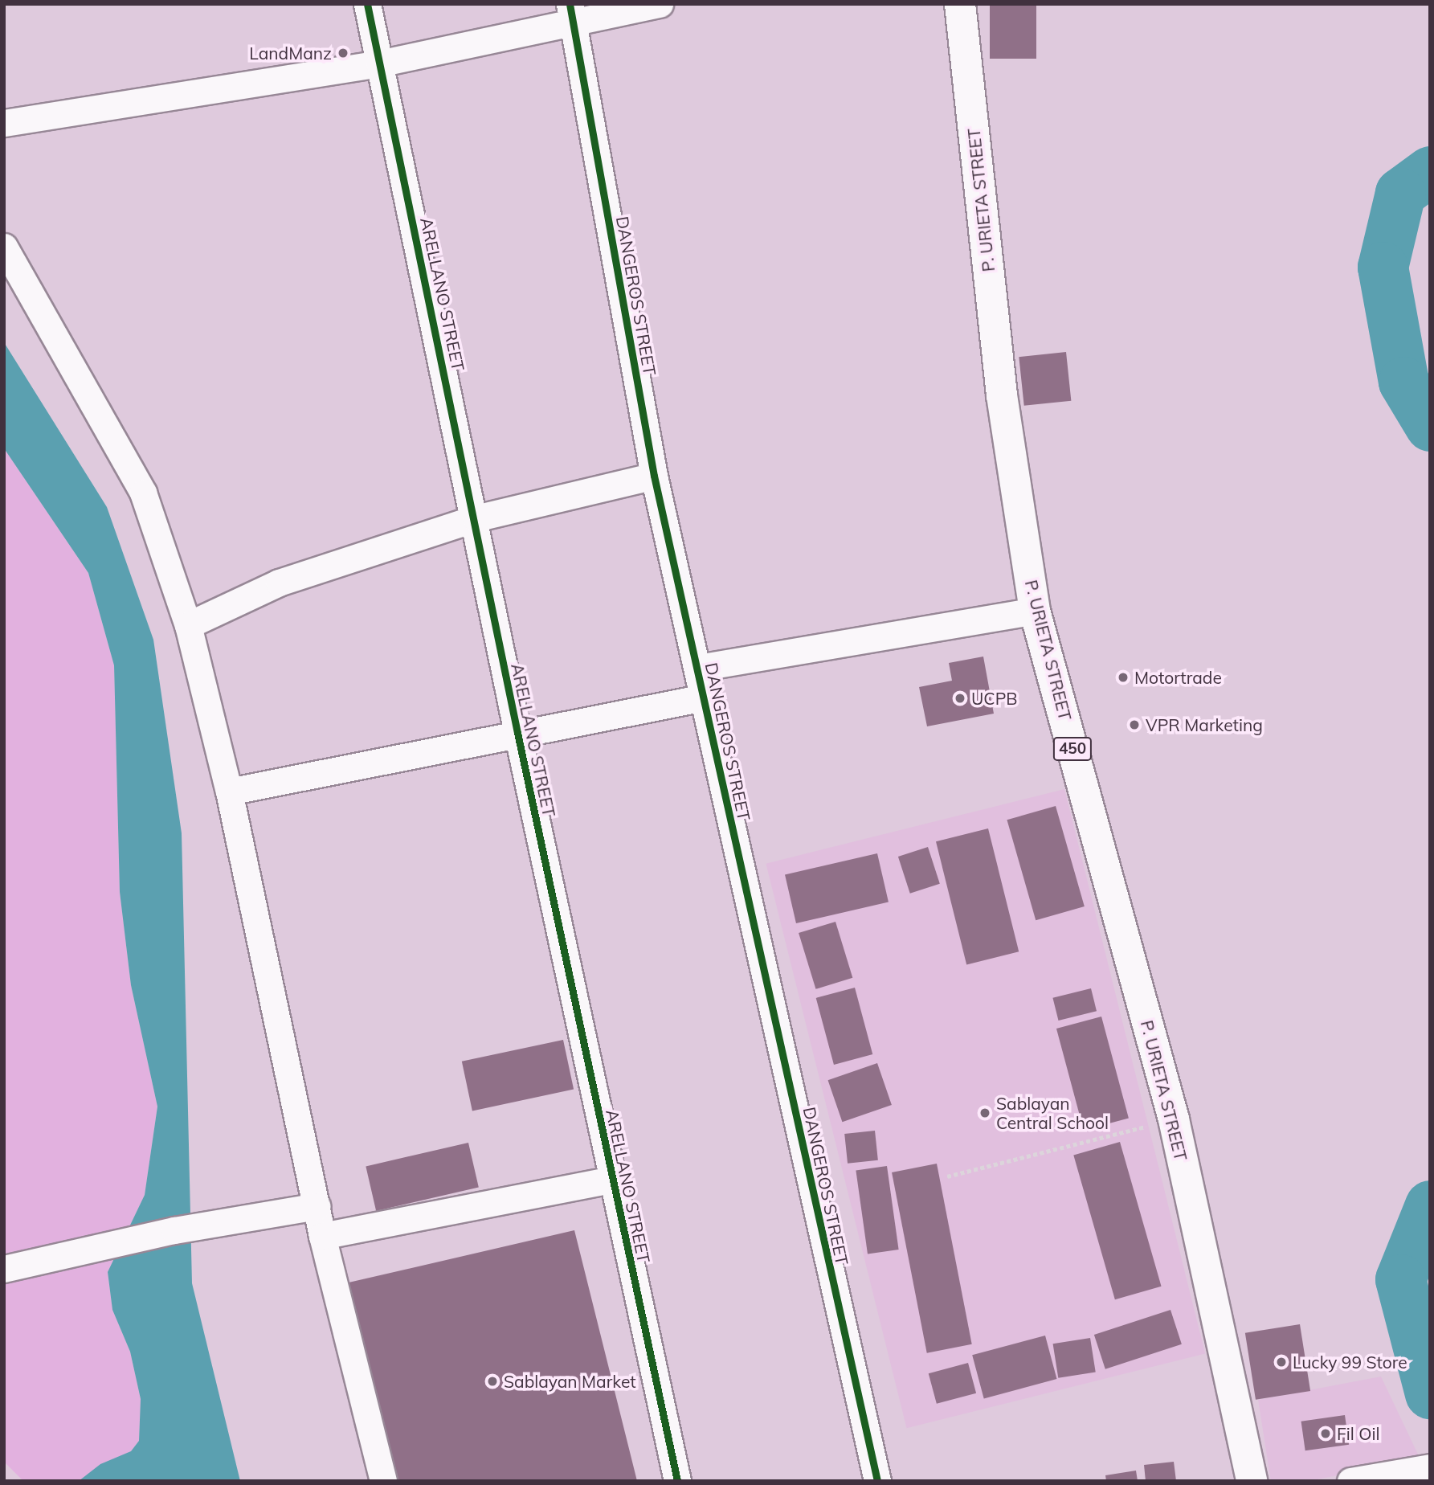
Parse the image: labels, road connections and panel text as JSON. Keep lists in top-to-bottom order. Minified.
{"streets":{"main road":["P. URIETA STREET","450"],"street":["ARELLANO STREET","DANGEROS STREET"]},"places":["LandManz","Motortrade","UCPB","VPR Marketing","Sablayan Central School","Lucky 99 Store","Sablayan Market","Fil Oil"]}
